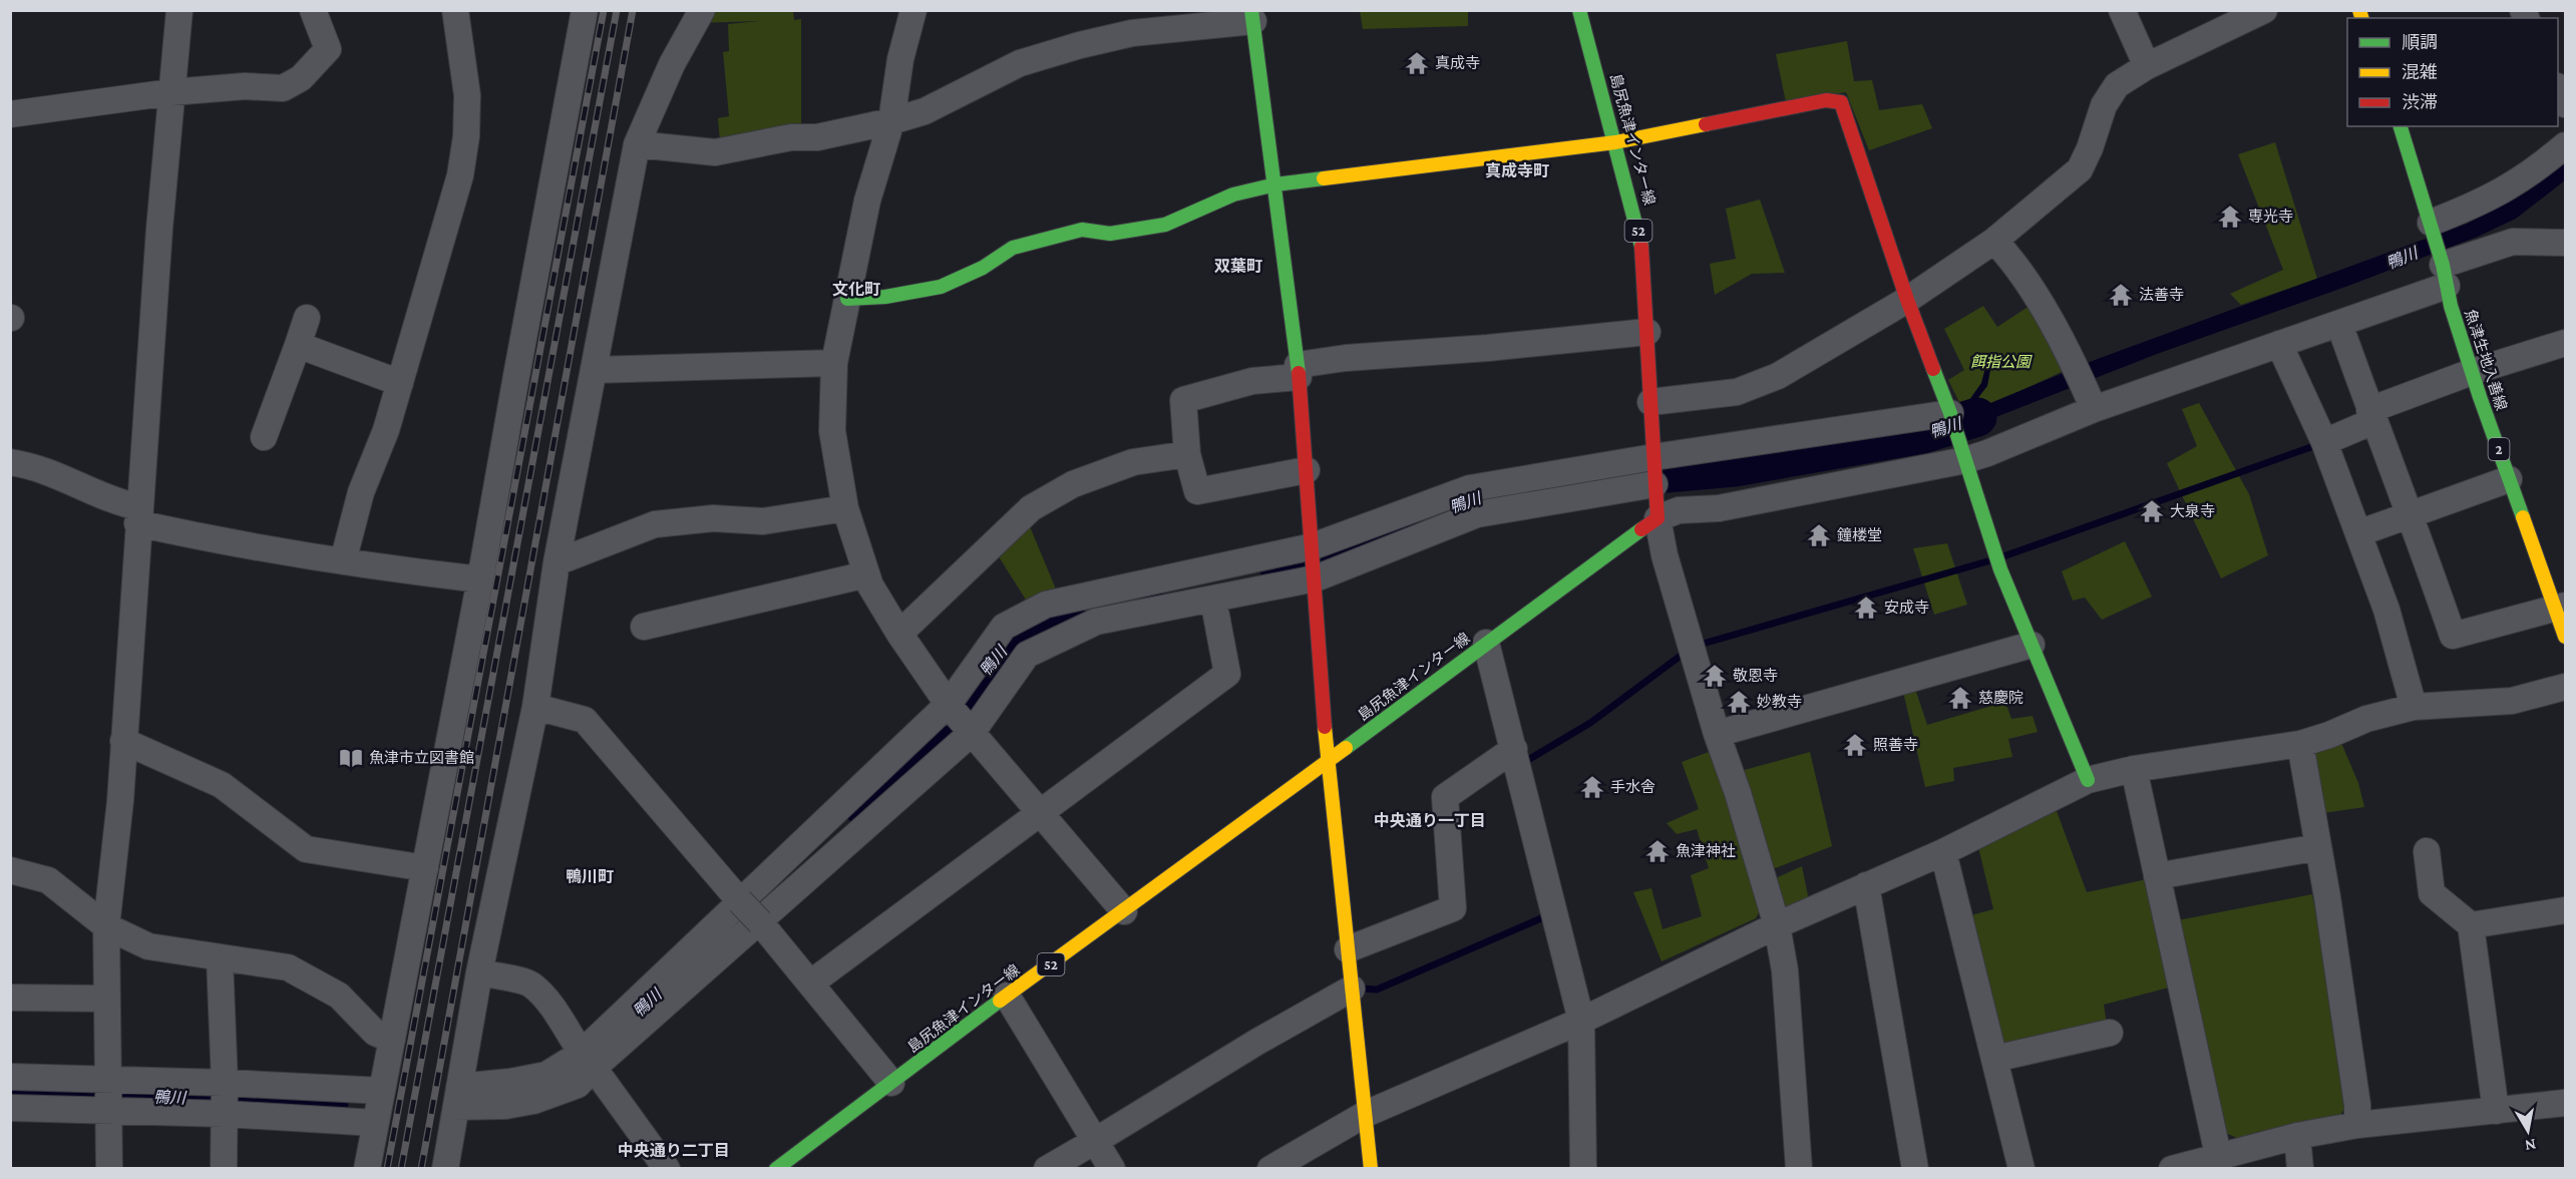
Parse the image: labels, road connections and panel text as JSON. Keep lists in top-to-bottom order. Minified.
{"streets":{"street":["島尻魚津インター線","52","魚津生地入善線","2"]},"districts":["真成寺町","双葉町","文化町","中央通り一丁目","鴨川町","中央通り二丁目"],"water":["鴨川"],"parks":["餌指公園"],"places":{"temple":["真成寺","専光寺","法善寺","大泉寺","鐘楼堂","安成寺","敬恩寺","慈慶院","妙教寺","照善寺","手水舎","魚津神社"],"library":["魚津市立図書館"]},"legend":["順調","混雑","渋滞"],"north":"bottom"}
